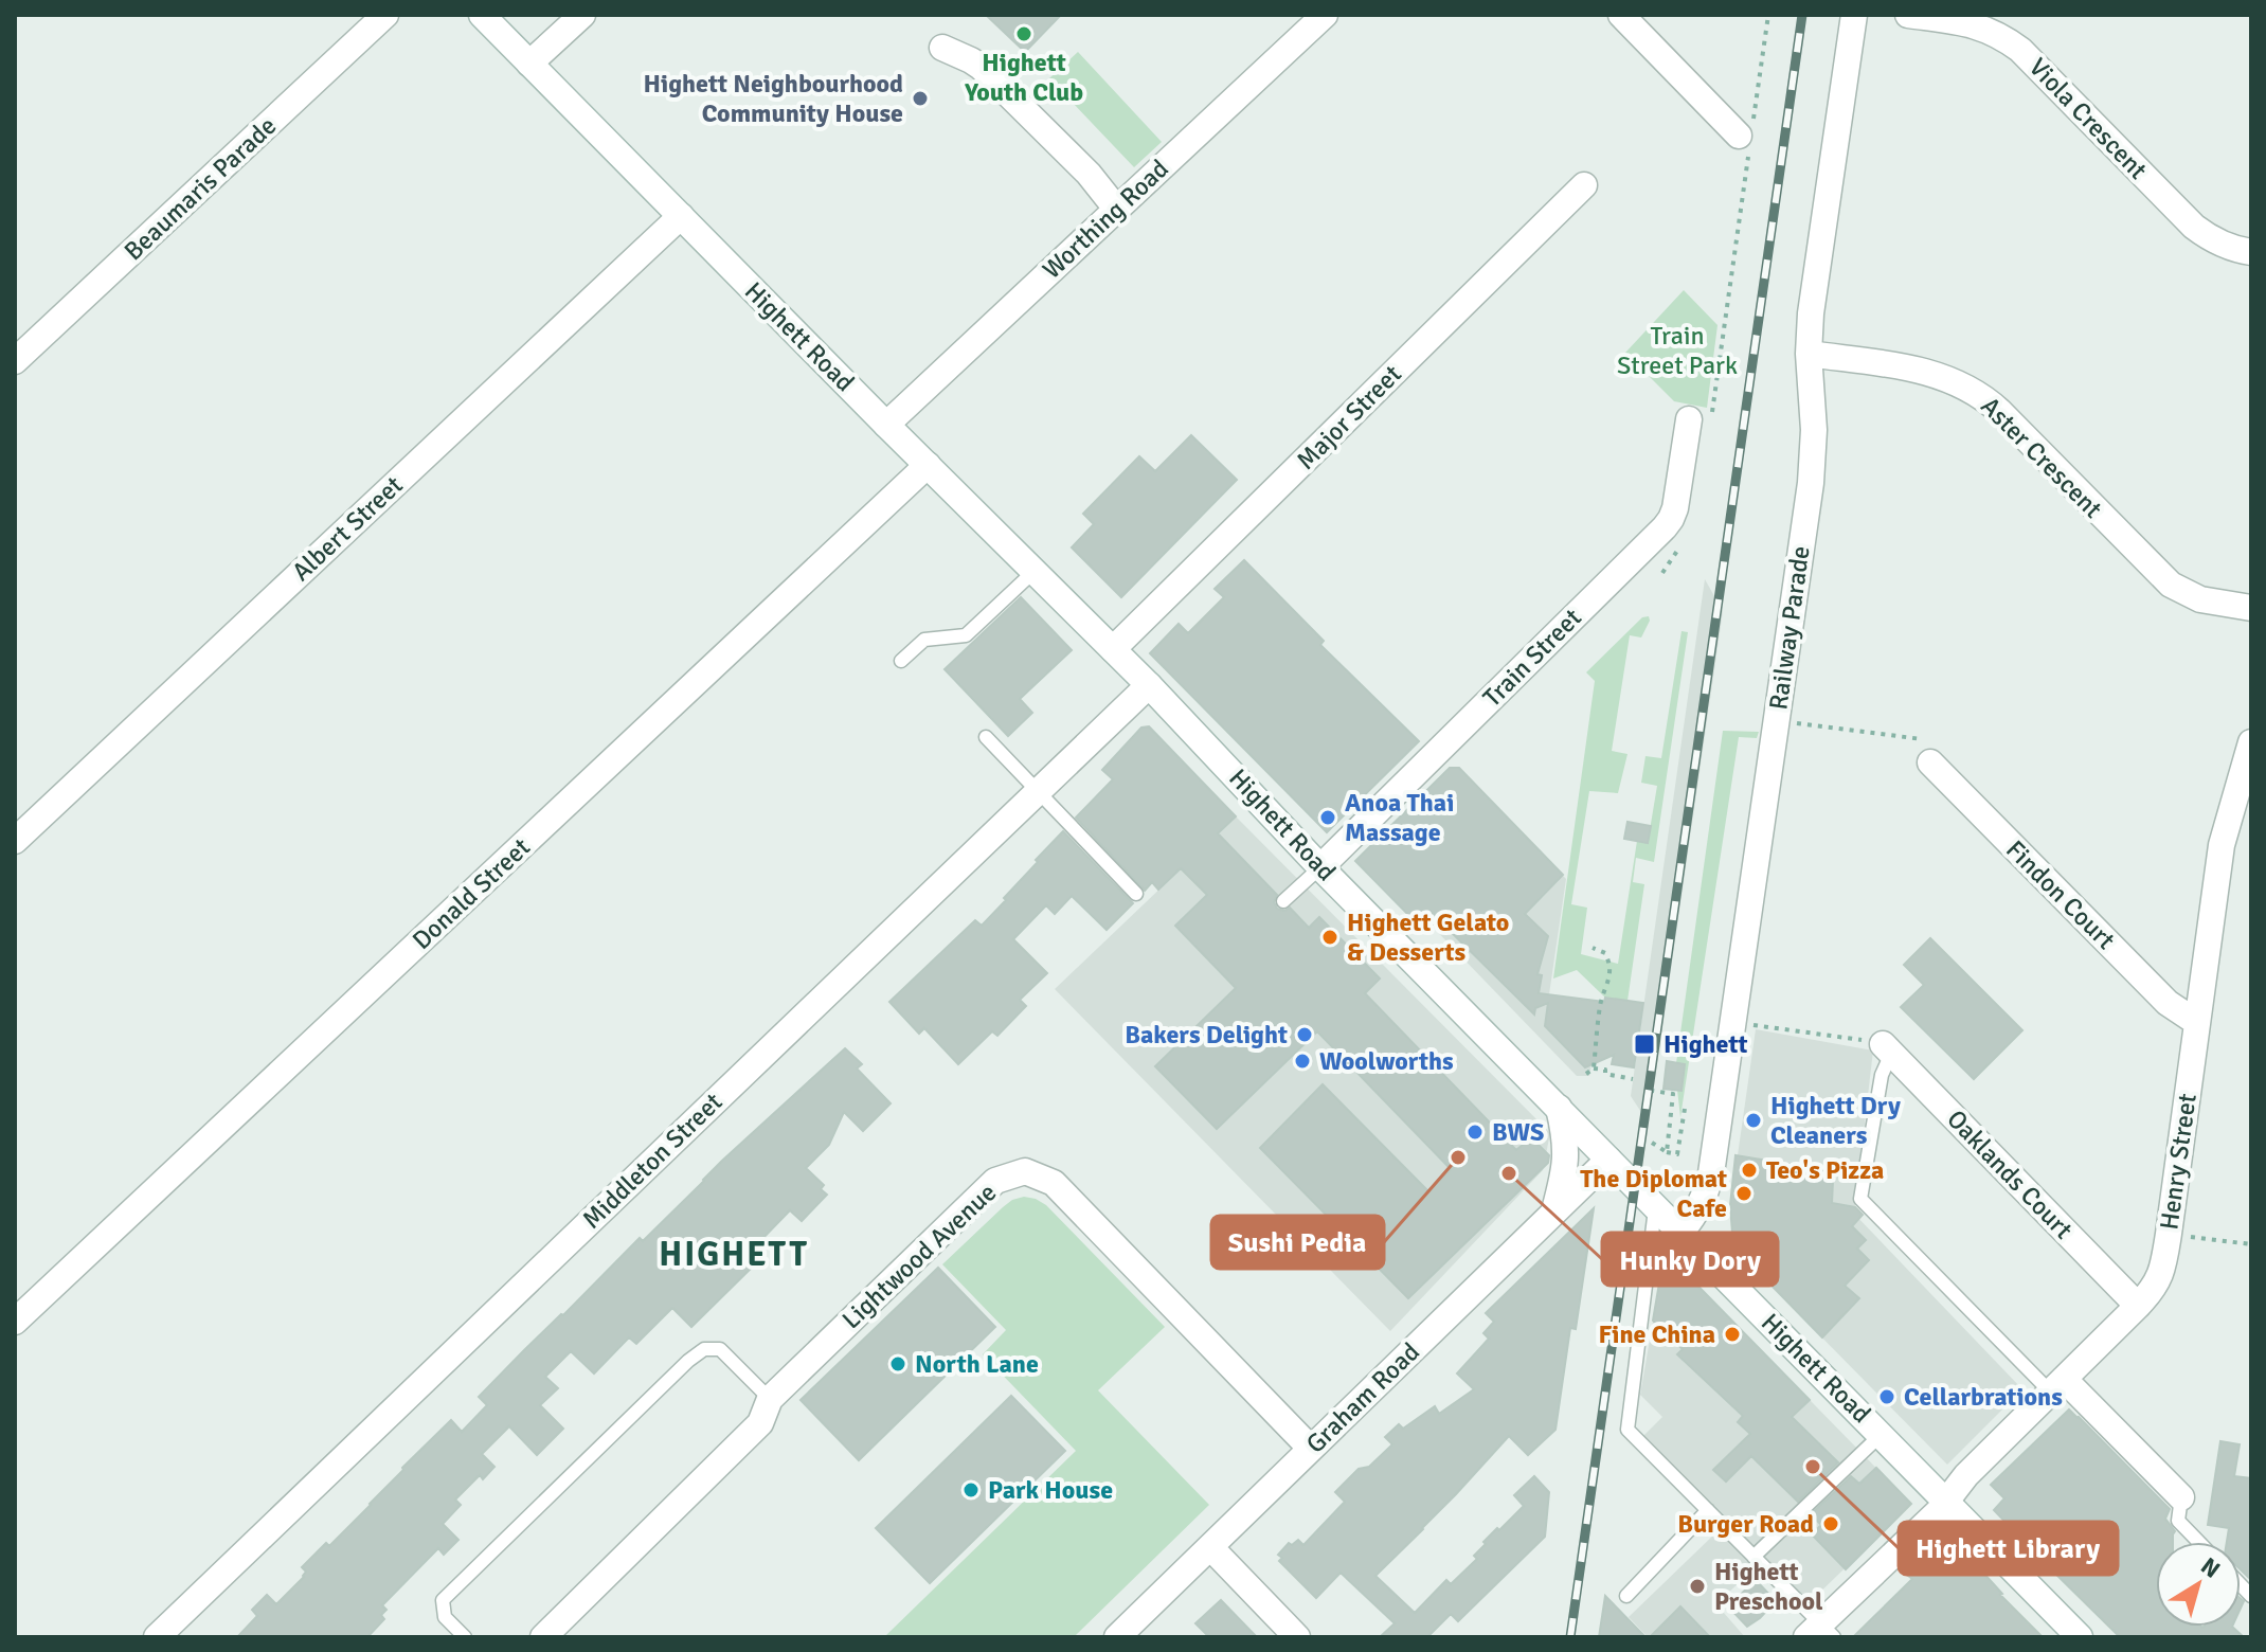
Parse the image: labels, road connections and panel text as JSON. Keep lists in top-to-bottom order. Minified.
{"streets":{"street":["Viola Crescent","Beaumaris Parade","Worthing Road","Highett Road","Major Street","Aster Crescent","Albert Street","Railway Parade","Train Street","Donald Street","Findon Court","Middleton Street","Henry Street","Oaklands Court","Lightwood Avenue","Graham Road"]},"crossings":[["Worthing Road","Highett Road"],["Highett Road","Major Street"],["Highett Road","Albert Street"],["Highett Road","Railway Parade"],["Highett Road","Train Street"],["Highett Road","Donald Street"],["Highett Road","Middleton Street"],["Highett Road","Henry Street"],["Highett Road","Graham Road"],["Aster Crescent","Railway Parade"],["Findon Court","Henry Street"],["Henry Street","Oaklands Court"],["Lightwood Avenue","Graham Road"]],"districts":["HIGHETT"],"parks":["Train Street Park"],"places":{"other":["Highett Youth Club","Highett Neighbourhood Community House","Anoa Thai Massage","Highett Gelato & Desserts","Bakers Delight","Woolworths","Highett Dry Cleaners","BWS","Sushi Pedia","Teo's Pizza","Hunky Dory","The Diplomat Cafe","Fine China","North Lane","Cellarbrations","Highett Library","Park House","Burger Road","Highett Preschool"],"transit":["Highett"]},"north":"top right"}
